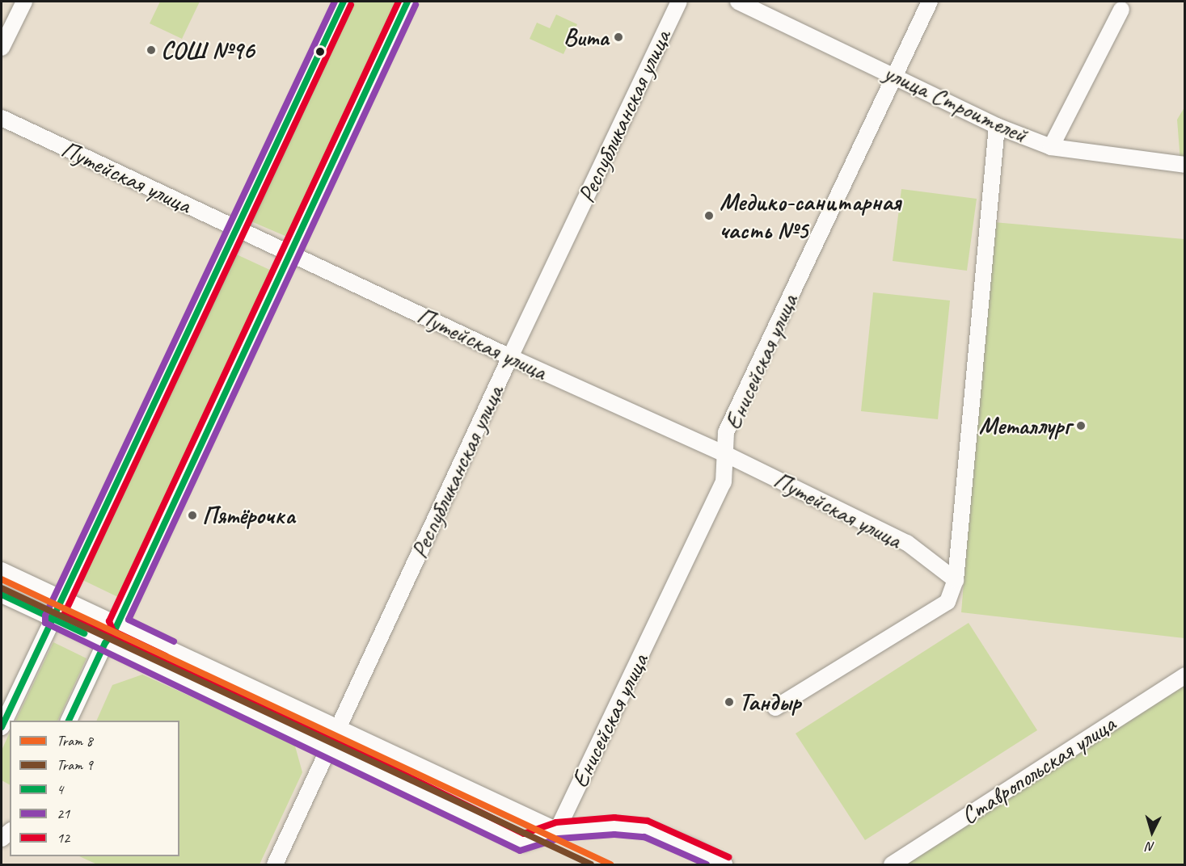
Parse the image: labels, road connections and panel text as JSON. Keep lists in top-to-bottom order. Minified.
{"streets":{"street":["улица Строителей","Республиканская улица","Путейская улица","Енисейская улица","Ставропольская улица"]},"crossings":[["улица Строителей","Енисейская улица"],["Республиканская улица","Путейская улица"],["Путейская улица","Енисейская улица"]],"places":["Вита","СОШ №96","Медико-санитарная часть №5","Металлург","Пятёрочка","Тандыр"],"lines":["transit line 4","transit line 21","transit line 12","tram line 8","tram line 9"],"legend":["Tram 8","Tram 9","4","21","12"],"north":"bottom"}
